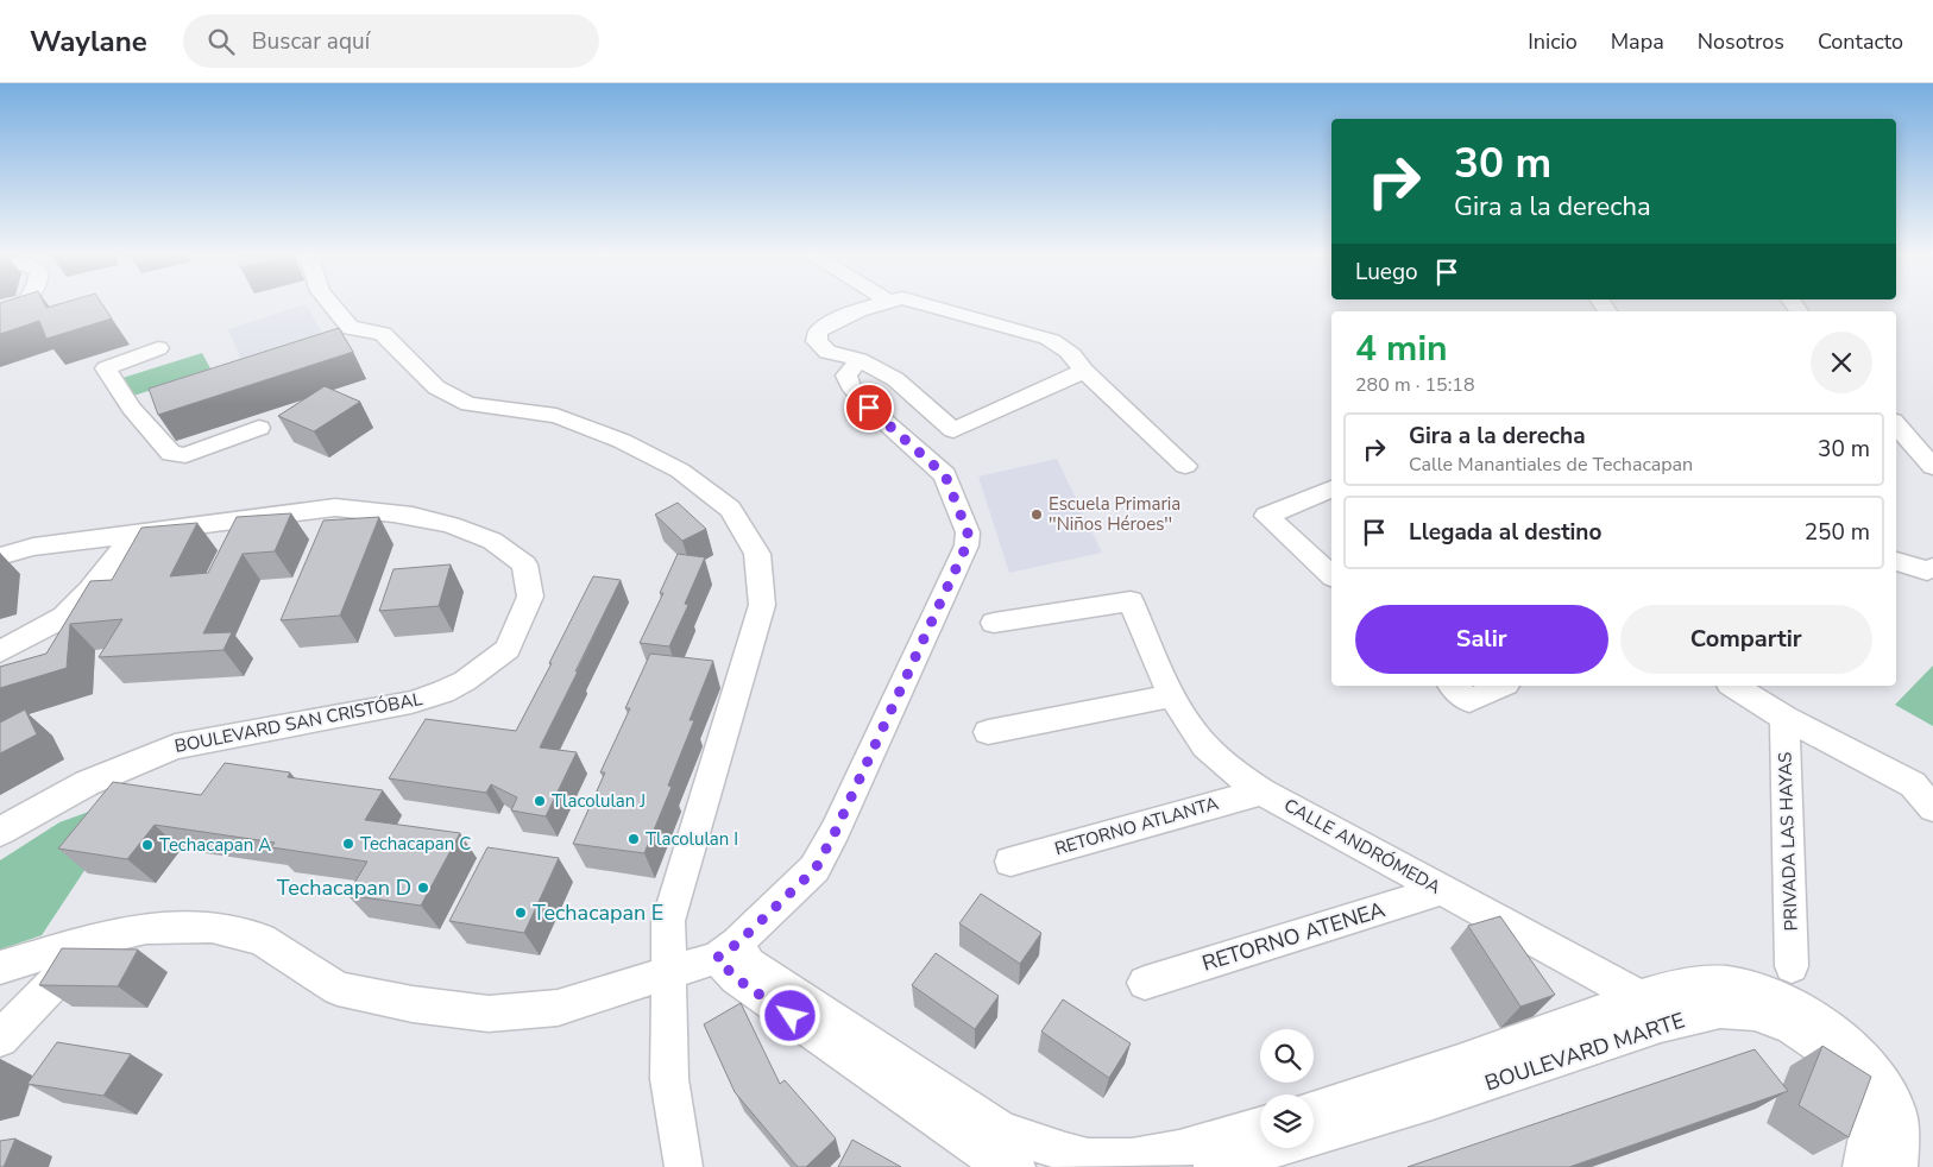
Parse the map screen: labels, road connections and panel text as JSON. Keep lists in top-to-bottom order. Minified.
{"streets":{"street":["BOULEVARD SAN CRISTÓBAL","RETORNO ATLANTA","PRIVADA LAS HAYAS","CALLE ANDRÓMEDA","RETORNO ATENEA","BOULEVARD MARTE"]},"crossings":[["RETORNO ATLANTA","CALLE ANDRÓMEDA"],["CALLE ANDRÓMEDA","RETORNO ATENEA"],["CALLE ANDRÓMEDA","BOULEVARD MARTE"]],"places":["Escuela Primaria ''Niños Héroes''","Tlacolulan J","Tlacolulan I","Techacapan C","Techacapan A","Techacapan D","Techacapan E"],"page":{"header":"Waylane","search":"Buscar aquí","nav":["Inicio","Mapa","Nosotros","Contacto"],"turn":["30 m","Gira a la derecha"],"then":"Luego","heading":["4 min","280 m · 15:18"],"list":[{"name":"Gira a la derecha","note":"Calle Manantiales de Techacapan","value":"30 m"},{"name":"Llegada al destino","value":"250 m"}],"buttons":["Salir","Compartir"]}}
